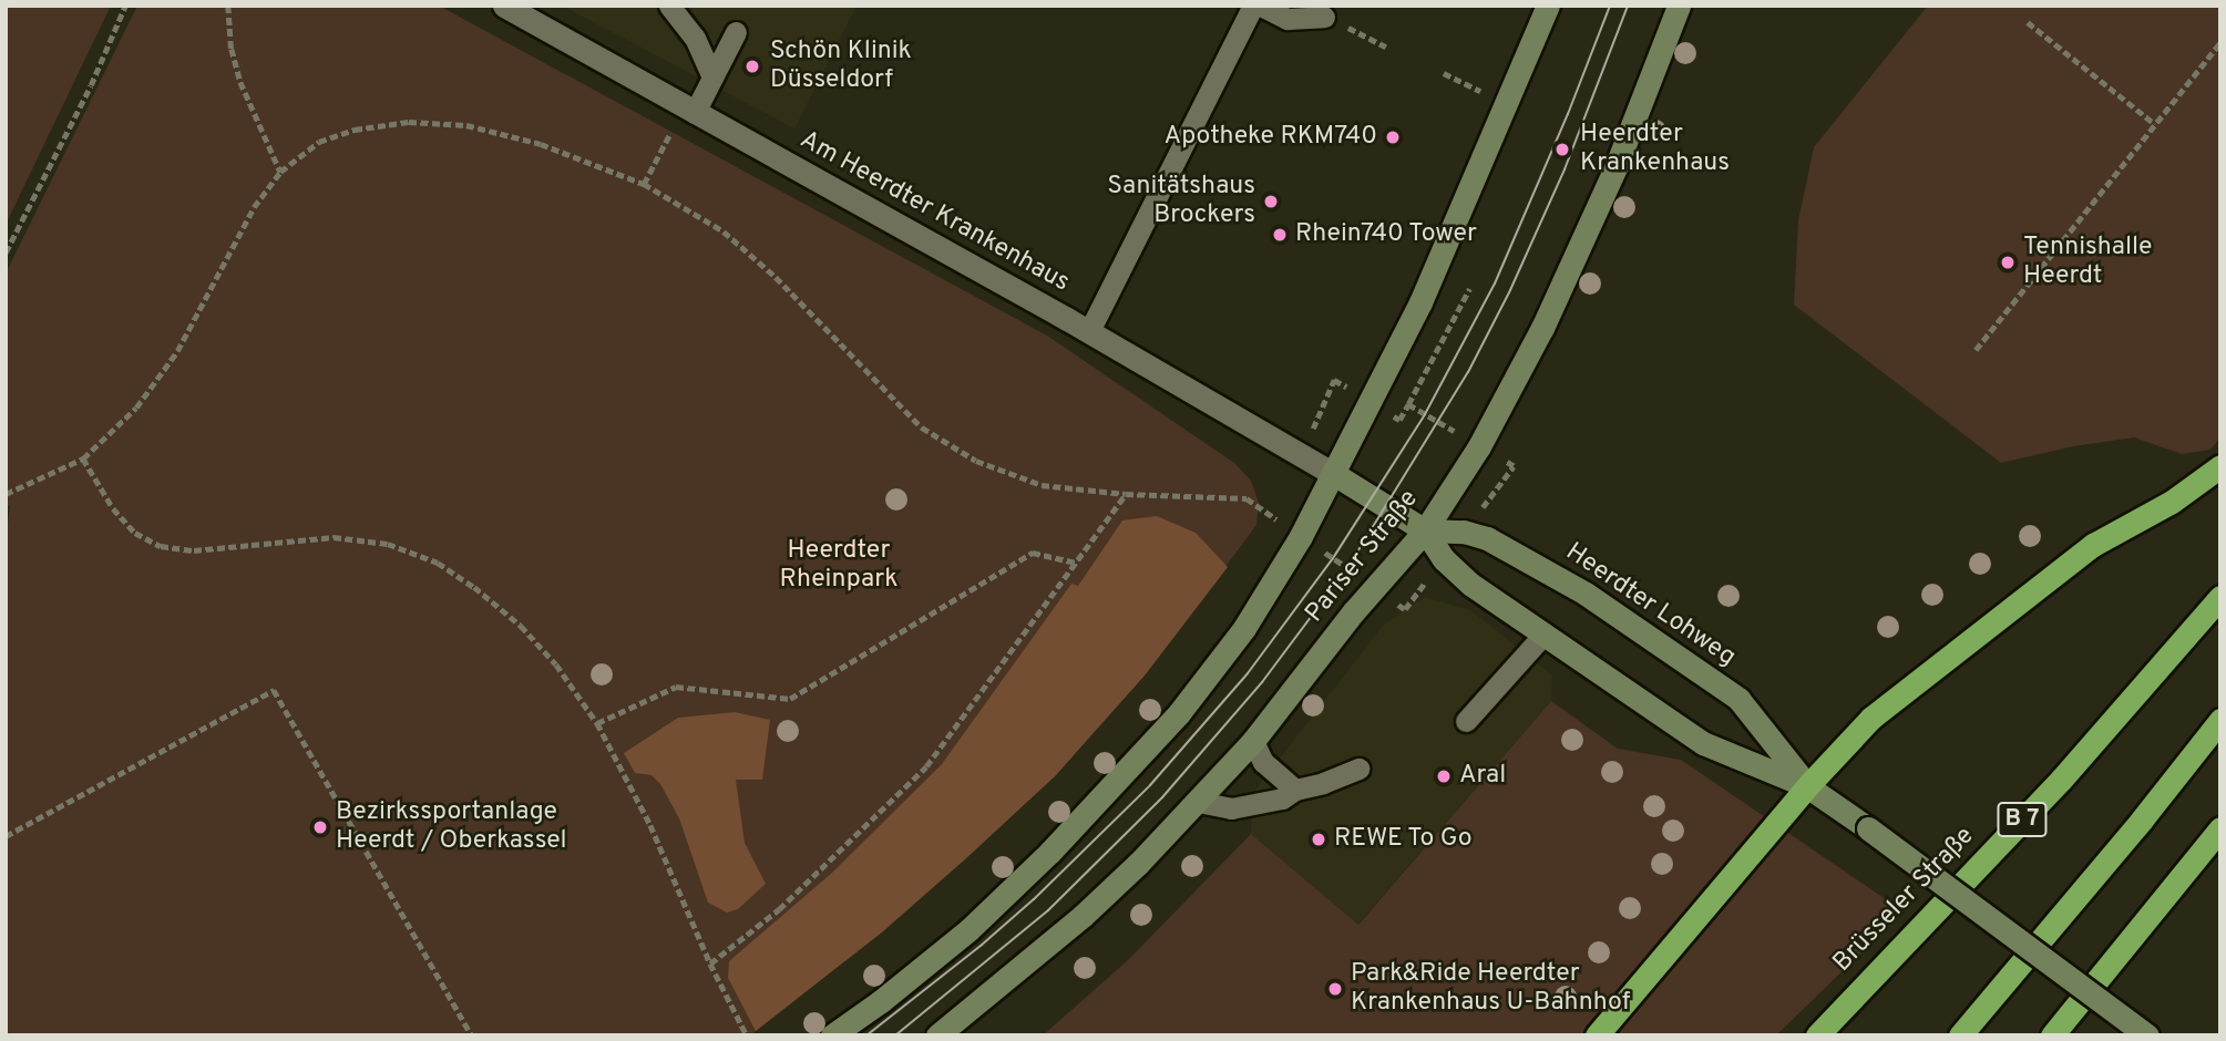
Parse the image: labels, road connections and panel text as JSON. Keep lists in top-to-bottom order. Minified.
{"streets":{"highway":["B 7","Brüsseler Straße"],"main road":["Pariser Straße","Heerdter Lohweg"],"street":["Am Heerdter Krankenhaus"]},"crossings":[["Am Heerdter Krankenhaus","Heerdter Lohweg"],["Pariser Straße","Heerdter Lohweg"]],"parks":["Heerdter Rheinpark"],"places":["Schön Klinik Düsseldorf","Apotheke RKM740","Heerdter Krankenhaus","Sanitätshaus Brockers","Rhein740 Tower","Tennishalle Heerdt","Aral","Bezirkssportanlage Heerdt / Oberkassel","REWE To Go","Park&Ride Heerdter Krankenhaus U-Bahnhof"]}
